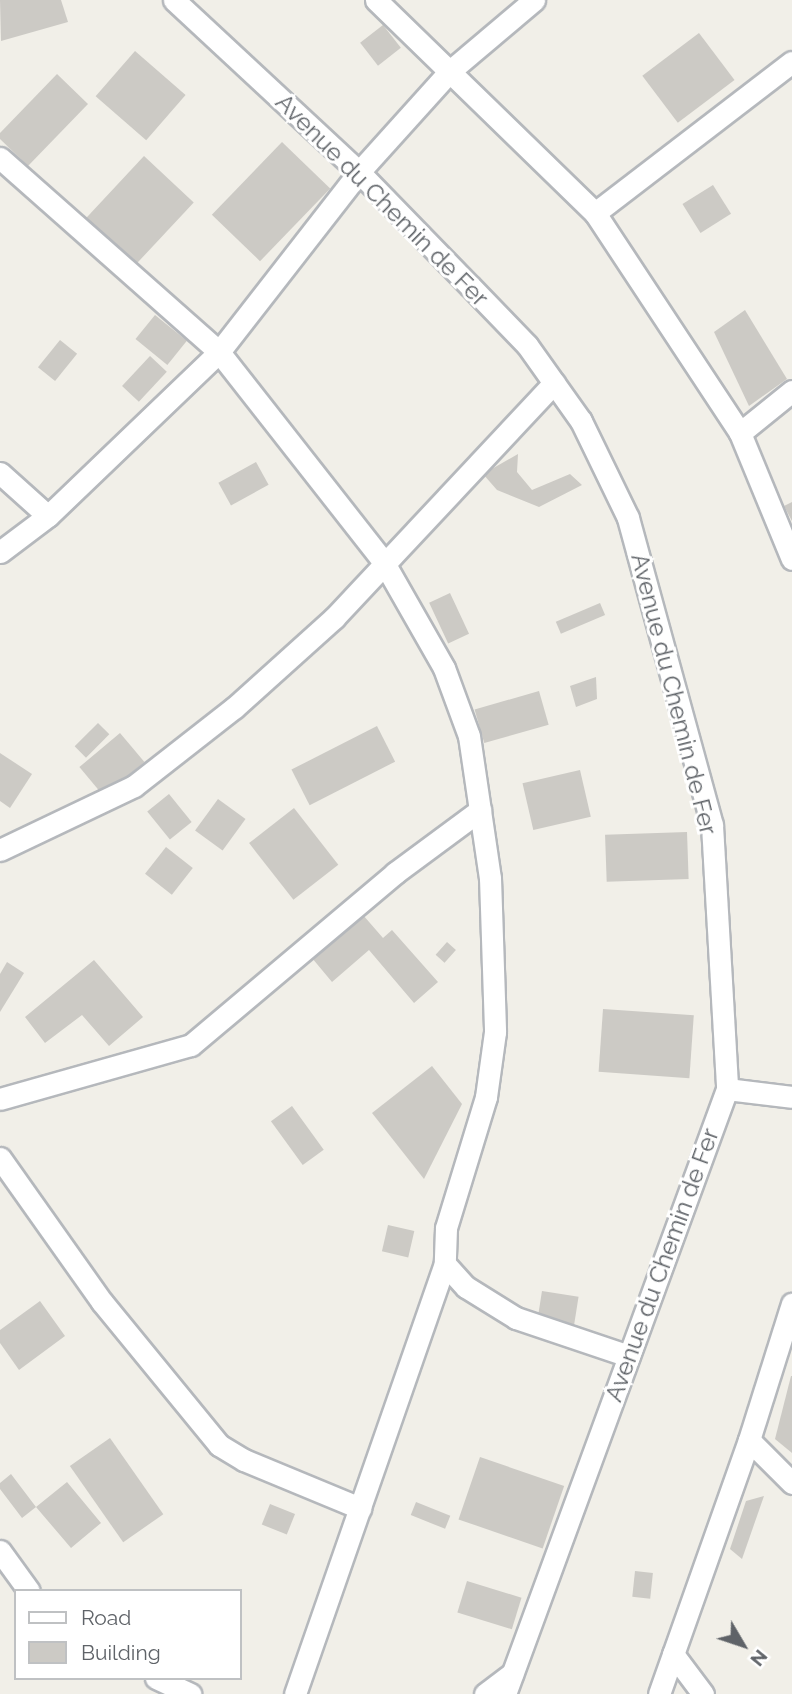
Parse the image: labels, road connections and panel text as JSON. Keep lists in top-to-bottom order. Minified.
{"streets":{"street":["Avenue du Chemin de Fer"]},"legend":["Road","Building"],"north":"bottom right"}
